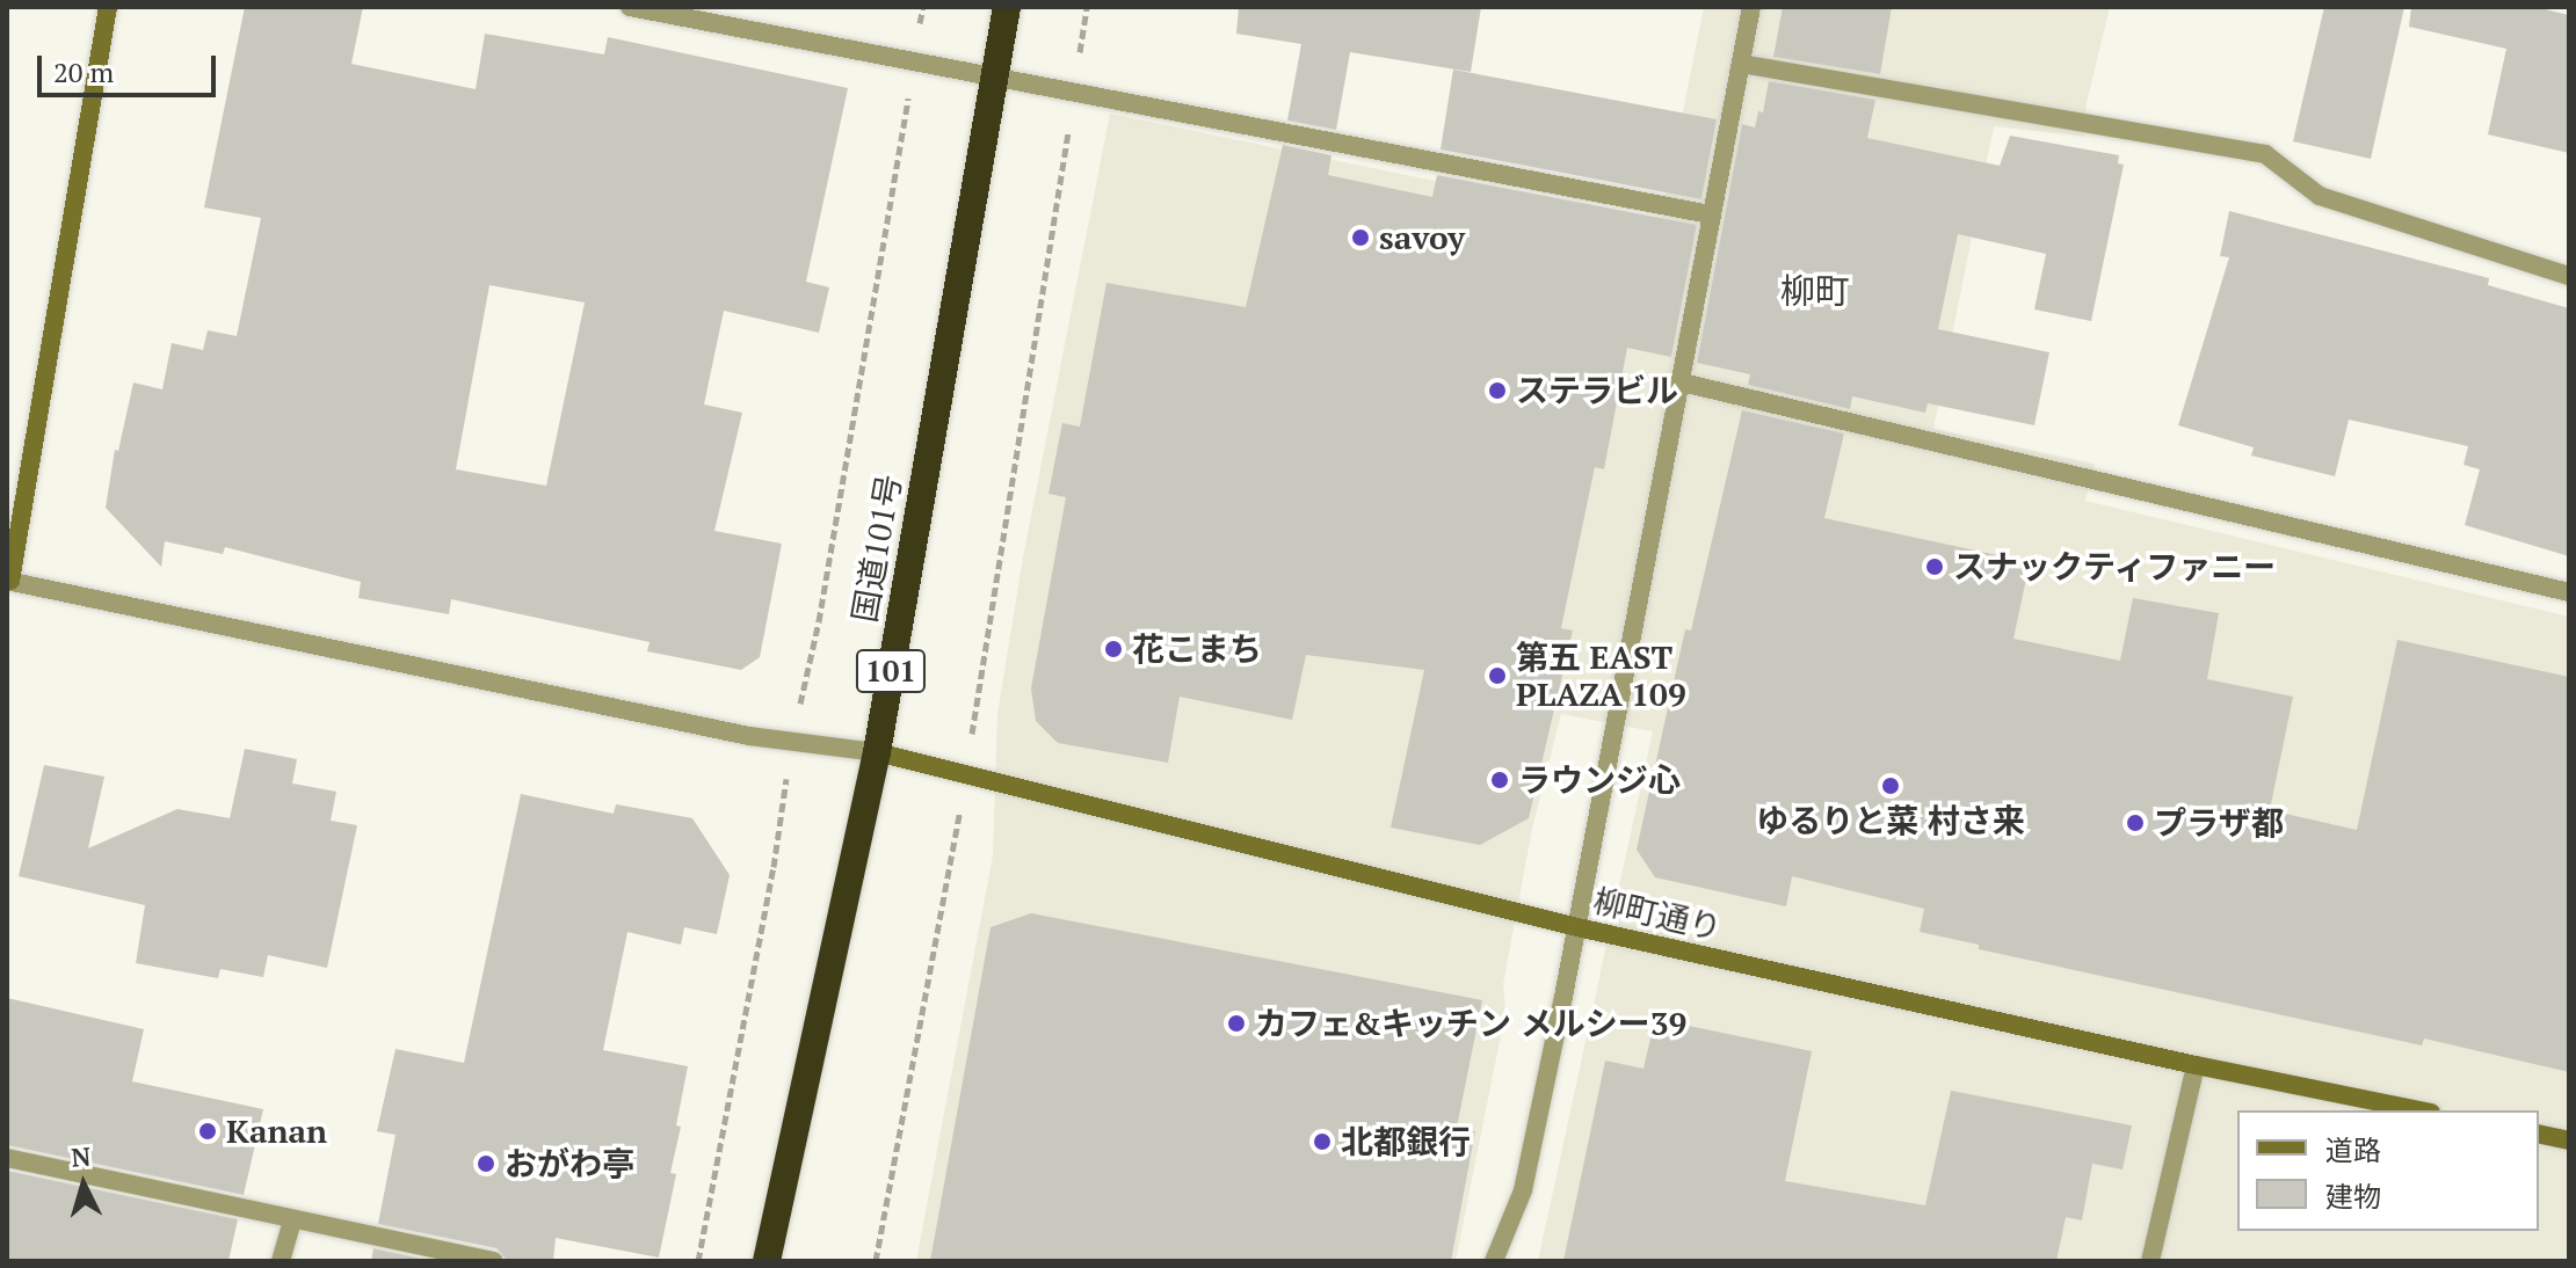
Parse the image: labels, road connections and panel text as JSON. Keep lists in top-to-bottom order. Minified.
{"streets":{"highway":["国道101号","101"],"street":["柳町通り"]},"crossings":[["国道101号","柳町通り"]],"districts":["柳町"],"places":["savoy","ステラビル","スナックティファニー","花こまち","第五 EAST PLAZA 109","ラウンジ心","ゆるりと菜 村さ来","プラザ都","カフェ&キッチン メルシー39","Kanan","北都銀行","おがわ亭"],"legend":["道路","建物"],"scale_bar":"20 m","north":"top"}
